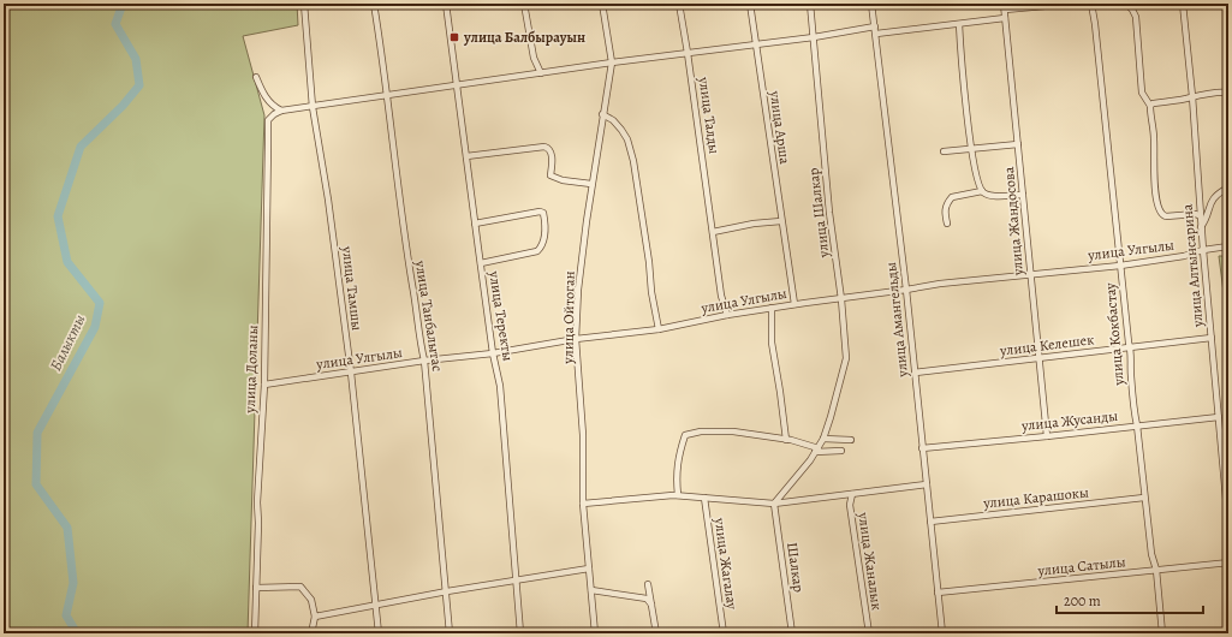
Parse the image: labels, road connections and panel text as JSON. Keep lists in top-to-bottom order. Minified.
{"streets":{"street":["улица Талды","улица Арша","улица Шалкар","улица Жандосова","улица Улгылы","улица Алтынсарина","улица Тамшы","улица Танбалытас","улица Теректы","улица Ойтоган","улица Амангельды","улица Кокбастау","улица Келешек","улица Доланы","улица Жусанды","улица Карашокы","улица Жаналык","улица Жагалау","улица Сатылы","Шалкар"]},"crossings":[["улица Талды","улица Улгылы"],["улица Арша","улица Улгылы"],["улица Шалкар","улица Улгылы"],["улица Шалкар","Шалкар"],["улица Жандосова","улица Улгылы"],["улица Жандосова","улица Келешек"],["улица Жандосова","улица Жусанды"],["улица Улгылы","улица Алтынсарина"],["улица Улгылы","улица Тамшы"],["улица Улгылы","улица Танбалытас"],["улица Улгылы","улица Теректы"],["улица Улгылы","улица Ойтоган"],["улица Улгылы","улица Амангельды"],["улица Улгылы","улица Кокбастау"],["улица Улгылы","улица Доланы"],["улица Алтынсарина","улица Келешек"],["улица Алтынсарина","улица Жусанды"],["улица Амангельды","улица Келешек"],["улица Амангельды","улица Жусанды"],["улица Амангельды","улица Карашокы"],["улица Амангельды","улица Сатылы"],["улица Кокбастау","улица Келешек"],["улица Кокбастау","улица Жусанды"],["улица Кокбастау","улица Карашокы"],["улица Кокбастау","улица Сатылы"]],"water":["Балыкты"],"places":{"transit":["улица Балбырауын"]},"scale_bar":"200 m"}
